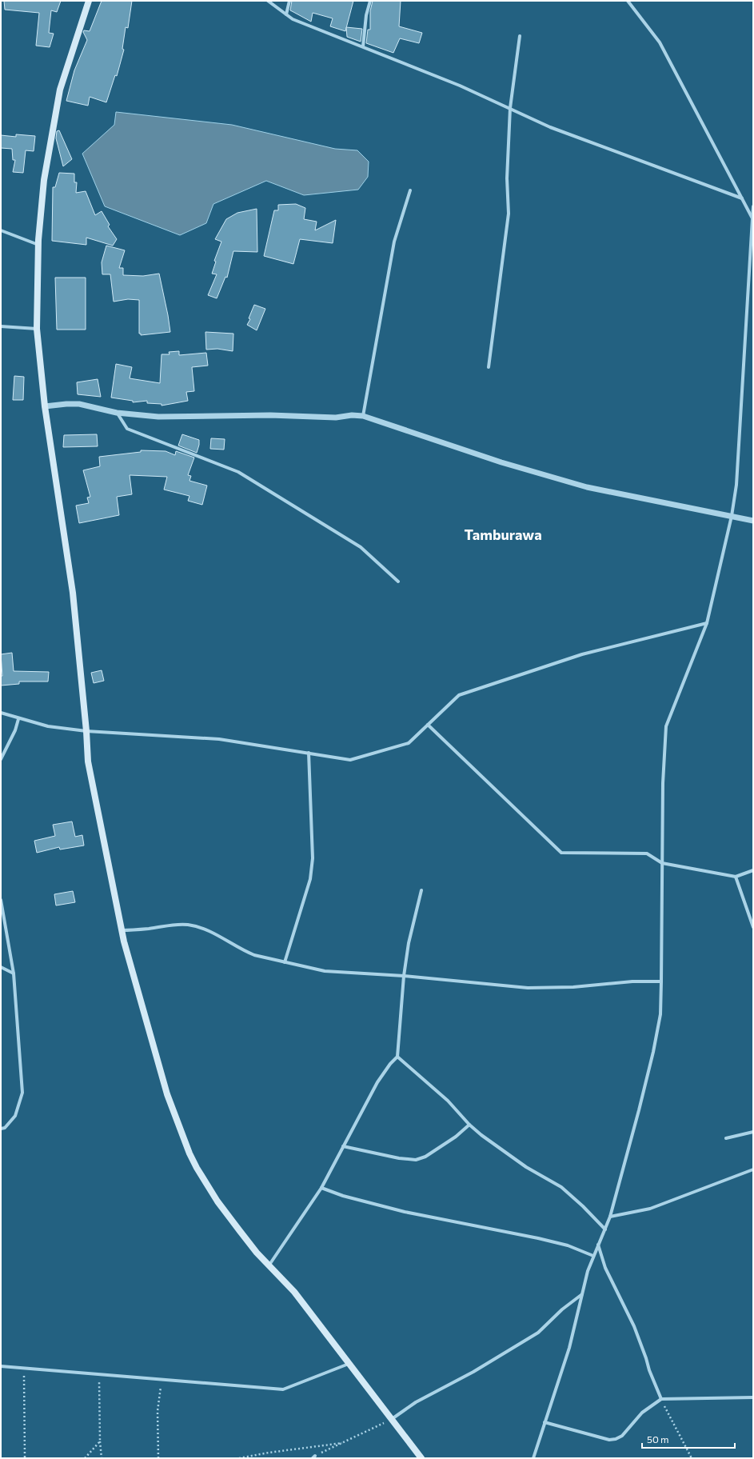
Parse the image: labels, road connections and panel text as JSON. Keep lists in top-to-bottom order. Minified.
{"districts":["Tamburawa"],"scale_bar":"50 m"}
